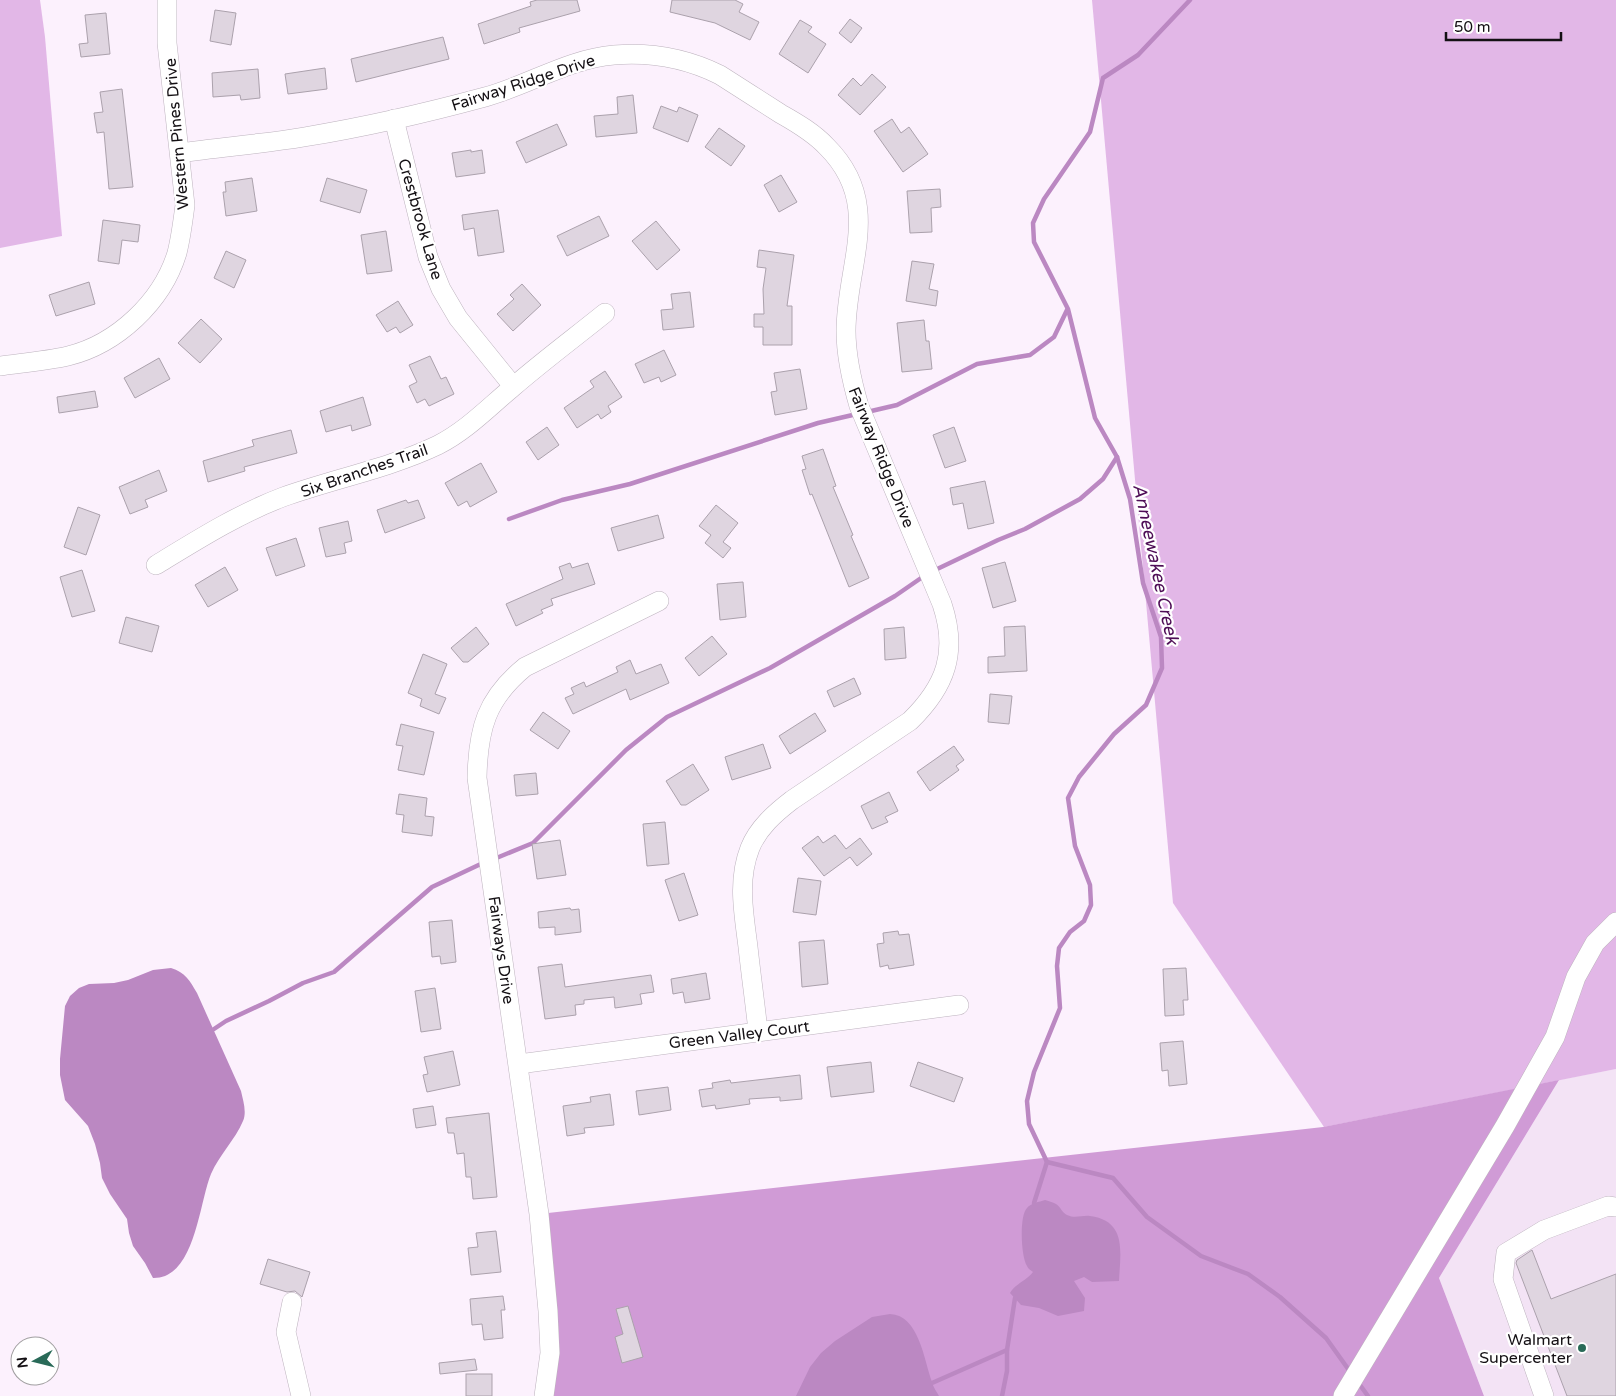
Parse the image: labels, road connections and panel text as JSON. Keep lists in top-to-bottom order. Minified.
{"streets":{"street":["Fairway Ridge Drive","Western Pines Drive","Crestbrook Lane","Six Branches Trail","Fairways Drive","Green Valley Court"]},"crossings":[["Fairway Ridge Drive","Western Pines Drive"],["Fairway Ridge Drive","Crestbrook Lane"],["Fairway Ridge Drive","Green Valley Court"],["Crestbrook Lane","Six Branches Trail"],["Fairways Drive","Green Valley Court"]],"water":["Anneewakee Creek"],"places":["Walmart Supercenter"],"scale_bar":"50 m","north":"left"}
